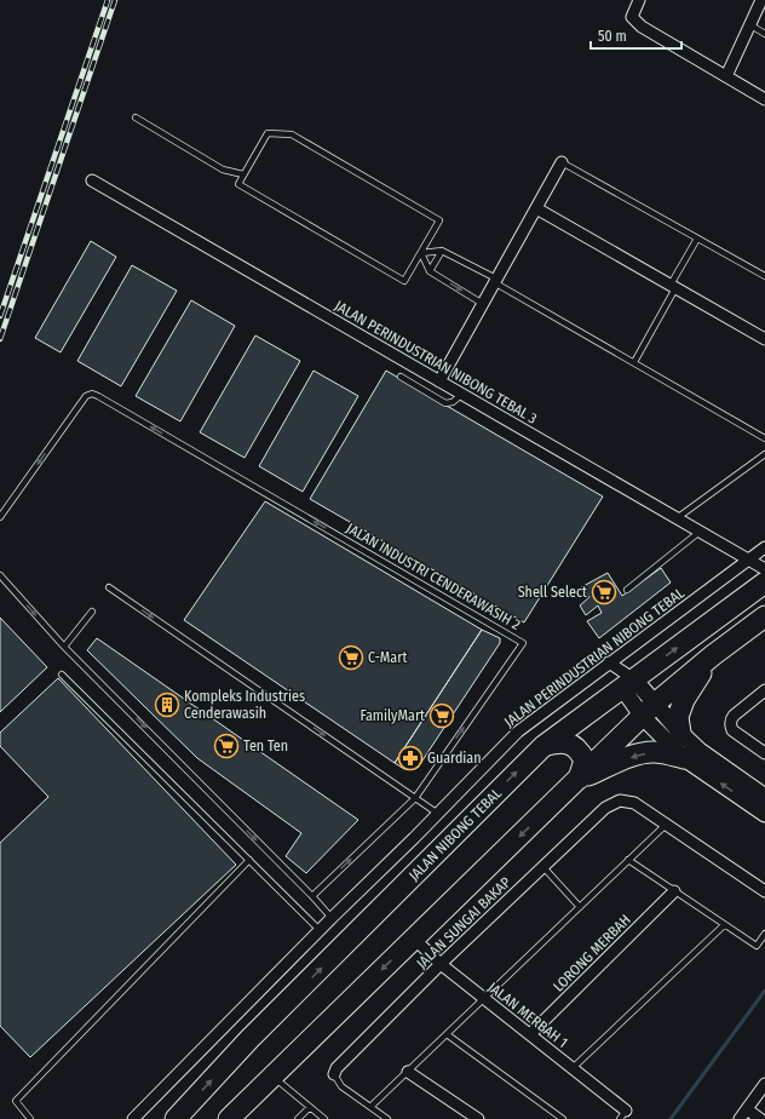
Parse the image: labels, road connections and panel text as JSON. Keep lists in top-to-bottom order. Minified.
{"streets":{"highway":["JALAN NIBONG TEBAL"],"street":["JALAN PERINDUSTRIAN NIBONG TEBAL 3","JALAN PERINDUSTRIAN NIBONG TEBAL","JALAN SUNGAI BAKAP","LORONG MERBAH","JALAN MERBAH 1"],"lane":["JALAN INDUSTRI CENDERAWASIH 2"]},"crossings":[["JALAN PERINDUSTRIAN NIBONG TEBAL 3","JALAN PERINDUSTRIAN NIBONG TEBAL"],["JALAN SUNGAI BAKAP","JALAN MERBAH 1"],["LORONG MERBAH","JALAN MERBAH 1"]],"places":{"supermarket":["Shell Select","C-Mart","FamilyMart","Ten Ten"],"building":["Kompleks Industries Cenderawasih"],"pharmacy":["Guardian"]},"scale_bar":"50 m"}
